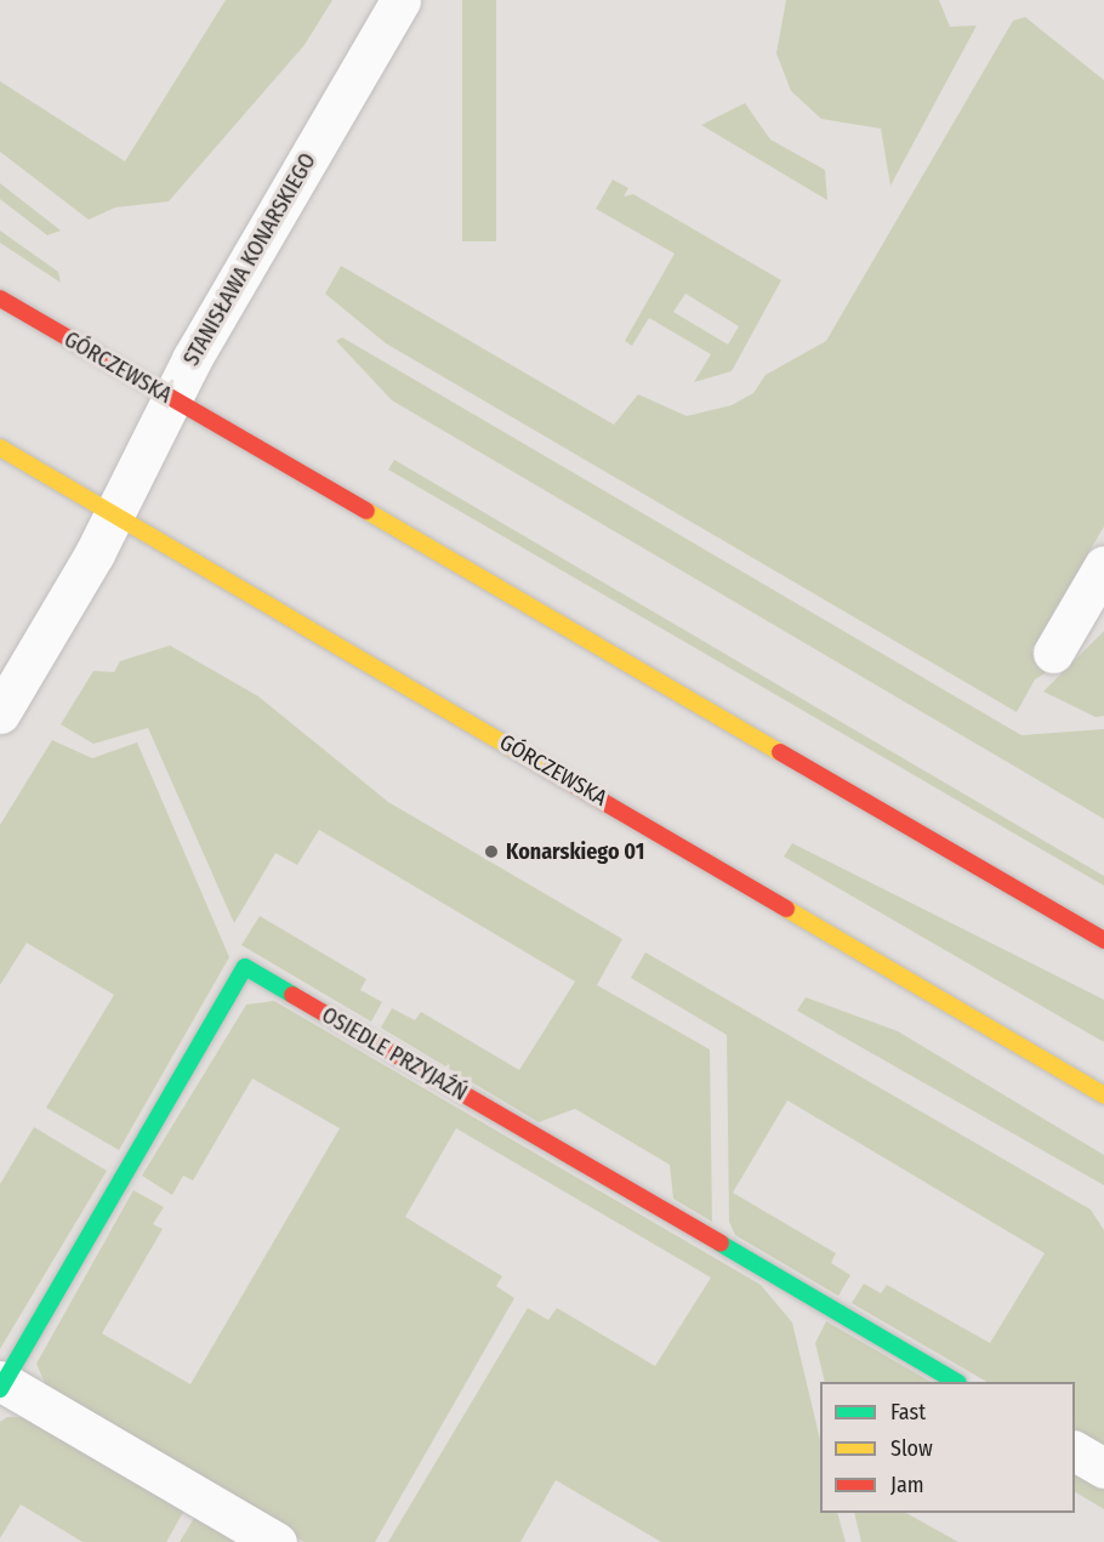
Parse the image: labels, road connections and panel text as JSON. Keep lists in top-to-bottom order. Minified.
{"streets":{"main road":["GÓRCZEWSKA","OSIEDLE PRZYJAŹŃ"],"street":["STANISŁAWA KONARSKIEGO"]},"crossings":[["STANISŁAWA KONARSKIEGO","GÓRCZEWSKA"]],"places":["Konarskiego 01"],"legend":["Fast","Slow","Jam"]}
